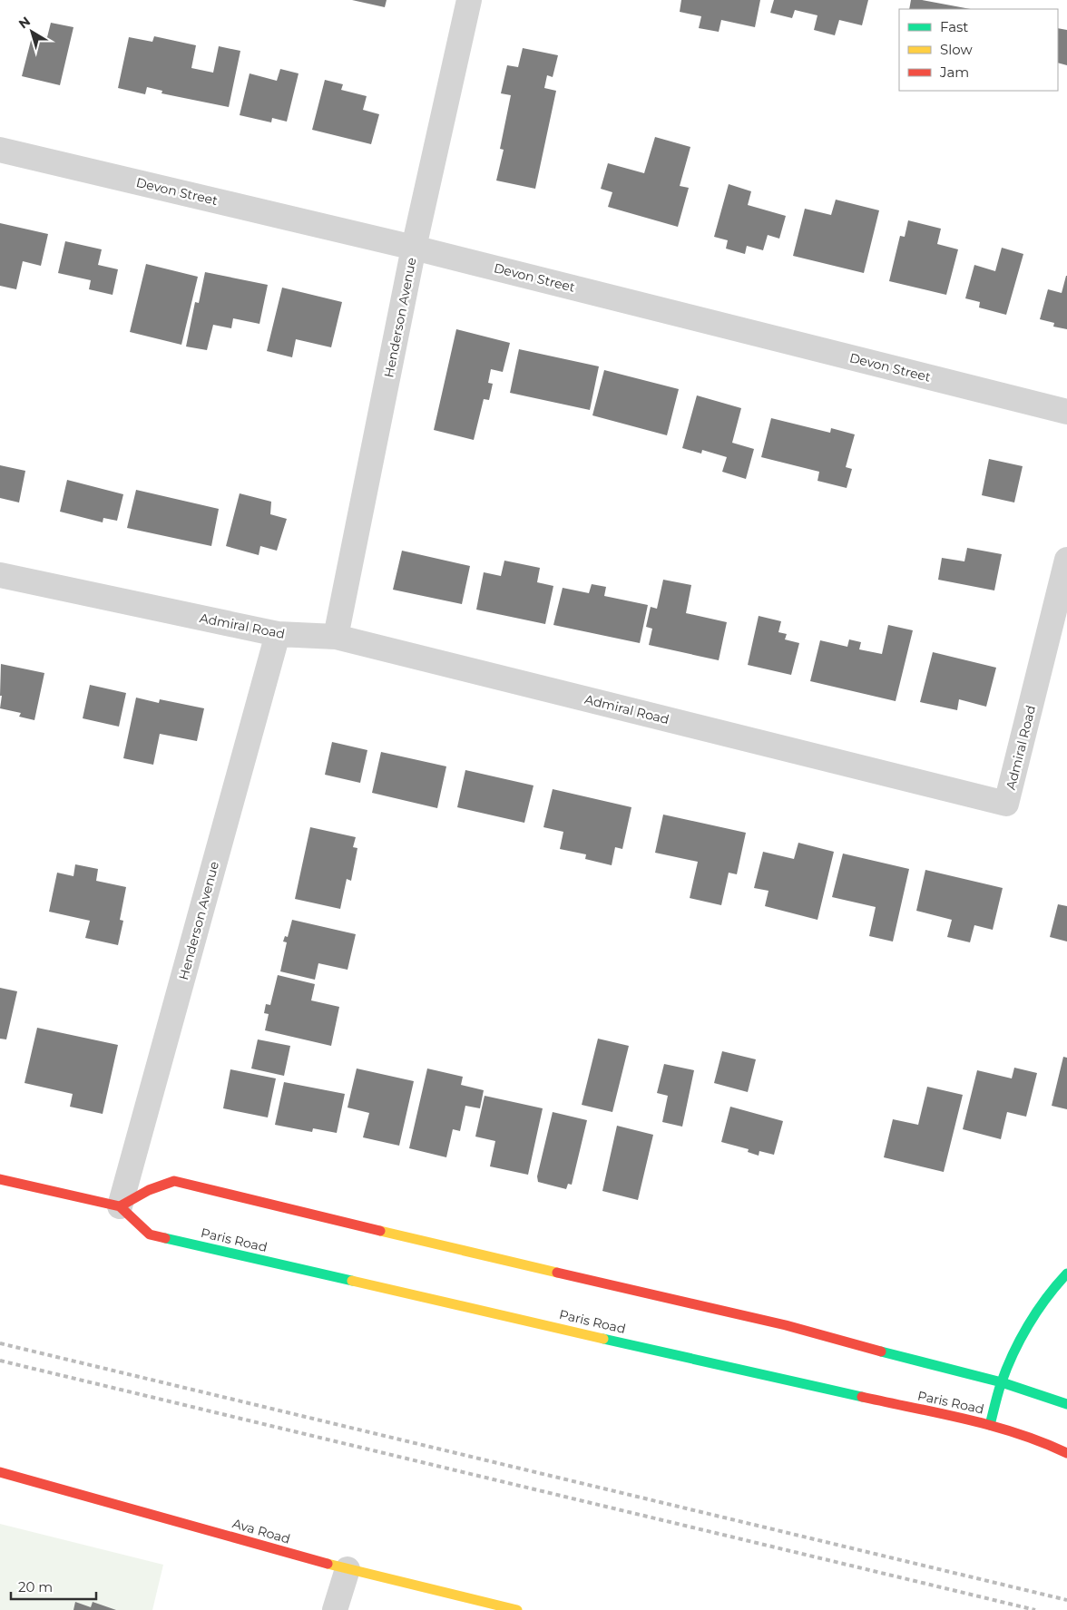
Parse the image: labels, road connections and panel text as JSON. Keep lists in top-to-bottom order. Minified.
{"streets":{"main road":["Paris Road","Ava Road"],"street":["Devon Street","Henderson Avenue","Admiral Road"]},"crossings":[["Devon Street","Henderson Avenue"],["Henderson Avenue","Admiral Road"],["Henderson Avenue","Paris Road"]],"legend":["Fast","Slow","Jam"],"scale_bar":"20 m","north":"top left"}
